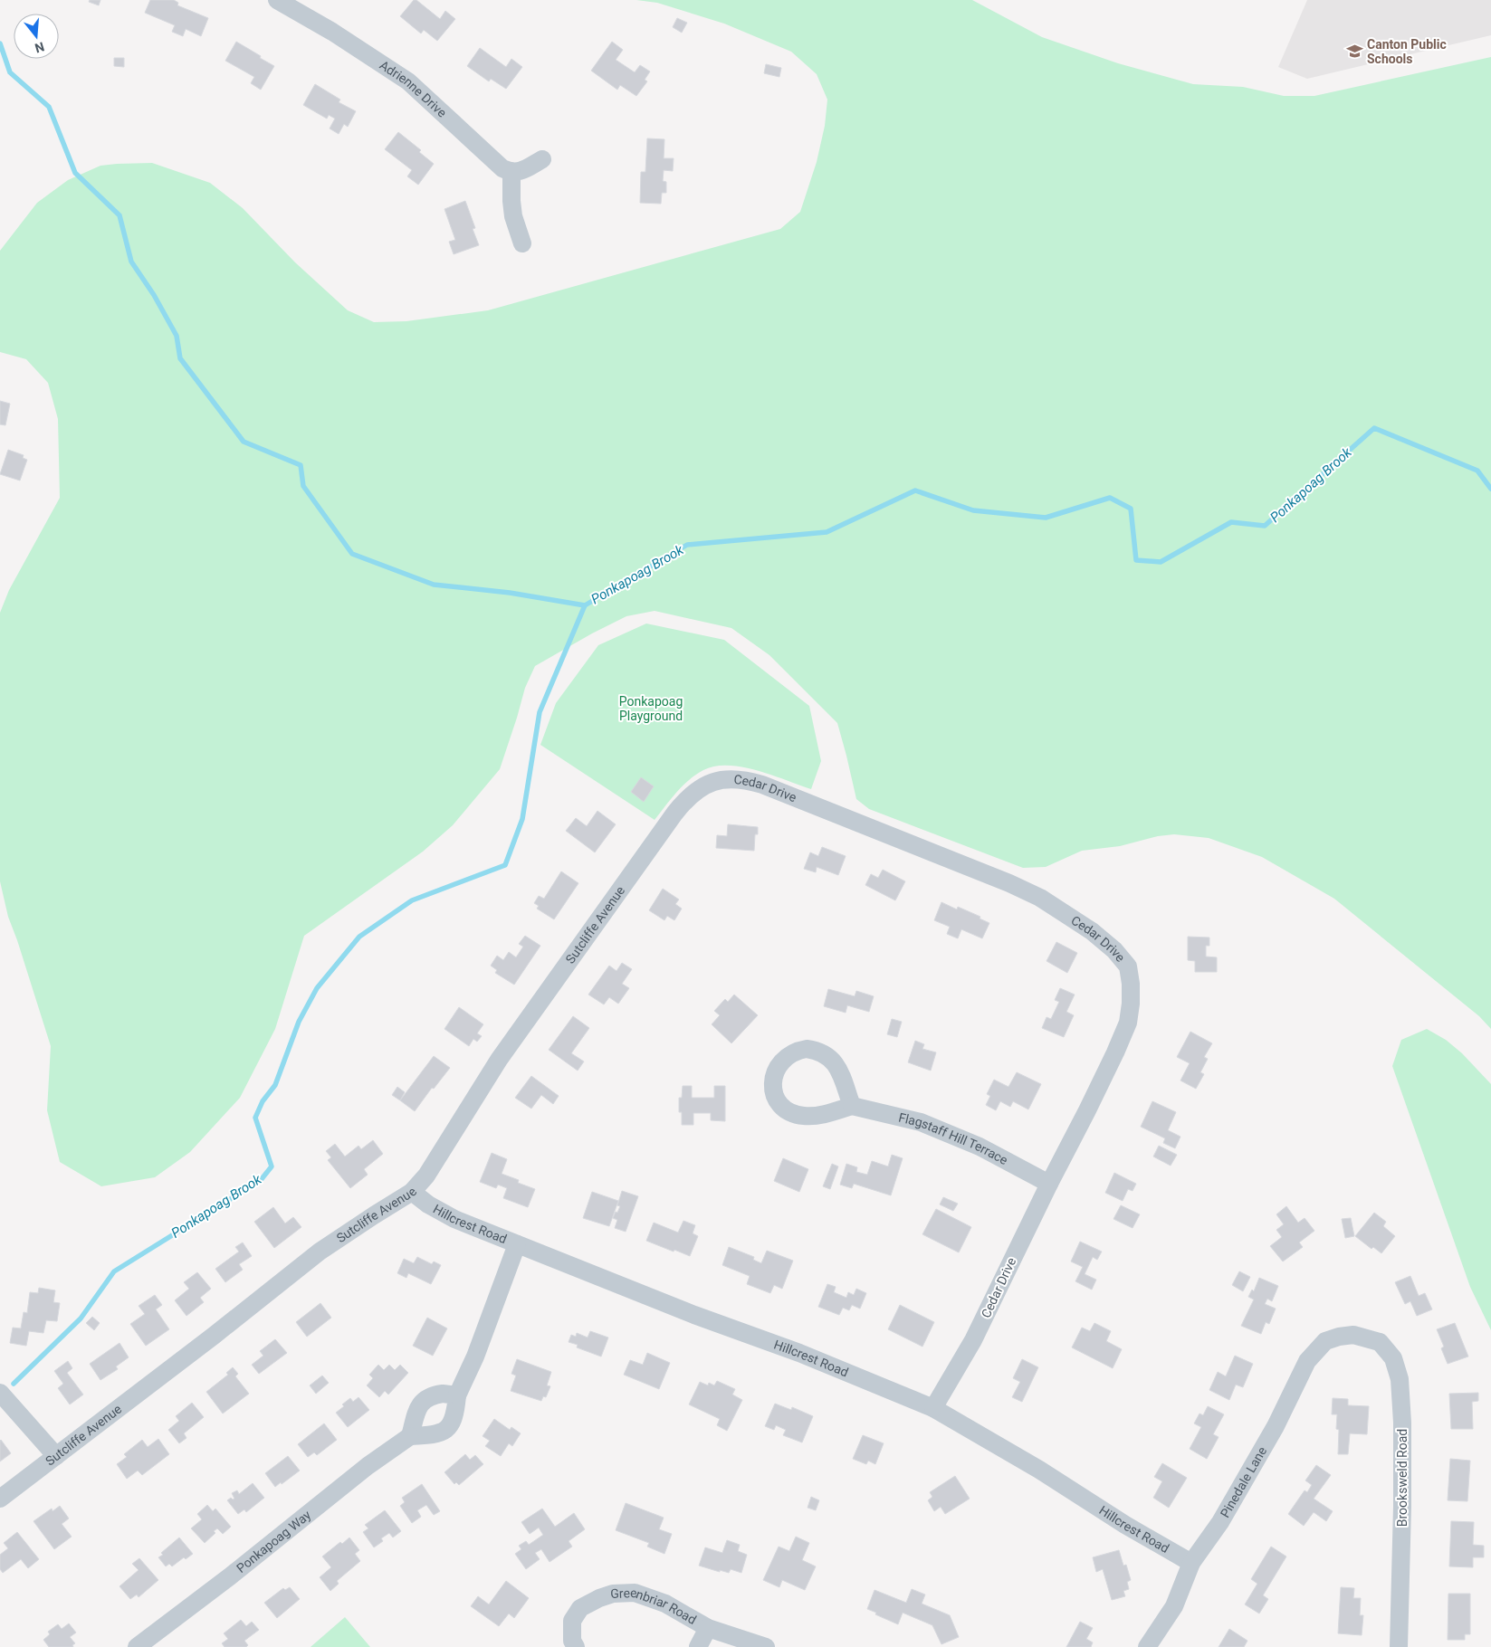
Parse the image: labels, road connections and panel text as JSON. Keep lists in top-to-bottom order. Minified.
{"streets":{"street":["Adrienne Drive","Cedar Drive","Sutcliffe Avenue","Flagstaff Hill Terrace","Hillcrest Road","Brooksweld Road","Pinedale Lane","Ponkapoag Way","Greenbriar Road"]},"crossings":[["Cedar Drive","Sutcliffe Avenue"],["Cedar Drive","Flagstaff Hill Terrace"],["Cedar Drive","Hillcrest Road"],["Sutcliffe Avenue","Hillcrest Road"],["Hillcrest Road","Pinedale Lane"],["Brooksweld Road","Pinedale Lane"]],"water":["Ponkapoag Brook"],"parks":["Ponkapoag Playground"],"places":{"school or university":["Canton Public Schools"]},"north":"bottom"}
